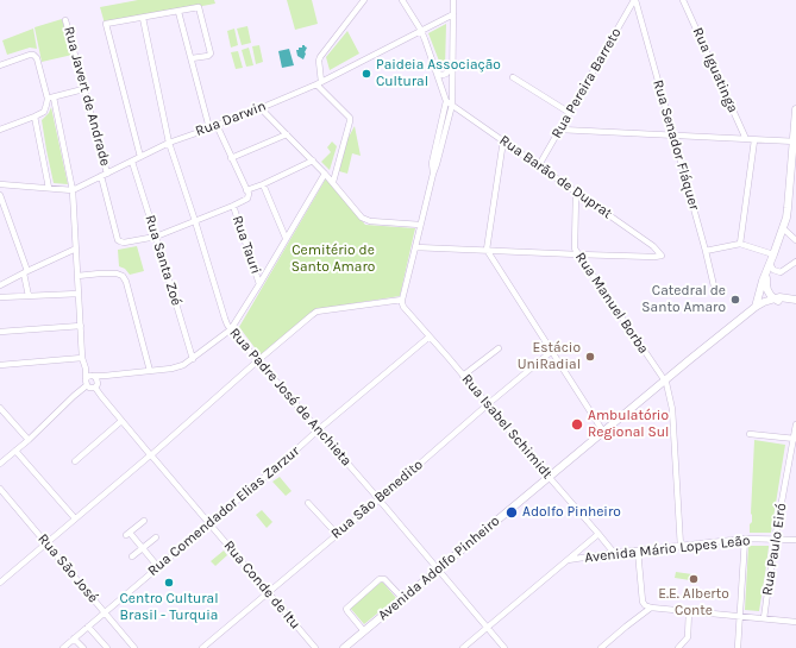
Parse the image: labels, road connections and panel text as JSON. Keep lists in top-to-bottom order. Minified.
{"streets":{"main road":["Avenida Adolfo Pinheiro"],"street":["Rua Iguatinga","Rua Pereira Barreto","Rua Javert de Andrade","Rua Darwin","Rua Senador Fláquer","Rua Barão de Duprat","Rua Tauri","Rua Santa Zoé","Rua Manuel Borba","Rua Padre José de Anchieta","Rua Isabel Schimidt","Rua São Benedito","Rua Comendador Elias Zarzur","Avenida Mário Lopes Leão","Rua Paulo Eiró","Rua São José","Rua Conde de Itu"]},"crossings":[["Rua Pereira Barreto","Rua Senador Fláquer"],["Rua Pereira Barreto","Rua Barão de Duprat"],["Rua Javert de Andrade","Rua Darwin"],["Rua Javert de Andrade","Rua Santa Zoé"],["Rua Darwin","Rua Santa Zoé"],["Rua Darwin","Rua Padre José de Anchieta"],["Rua Barão de Duprat","Rua Manuel Borba"],["Rua Manuel Borba","Avenida Adolfo Pinheiro"],["Rua Padre José de Anchieta","Rua São Benedito"],["Rua Padre José de Anchieta","Rua Comendador Elias Zarzur"],["Rua Padre José de Anchieta","Avenida Adolfo Pinheiro"],["Rua Isabel Schimidt","Rua São Benedito"],["Rua Isabel Schimidt","Rua Comendador Elias Zarzur"],["Rua Isabel Schimidt","Avenida Mário Lopes Leão"],["Rua Isabel Schimidt","Avenida Adolfo Pinheiro"],["Rua São Benedito","Rua Conde de Itu"],["Rua Comendador Elias Zarzur","Rua São José"],["Rua Comendador Elias Zarzur","Rua Conde de Itu"],["Avenida Mário Lopes Leão","Rua Paulo Eiró"]],"parks":["Cemitério de Santo Amaro"],"places":["Paideia Associação Cultural","Catedral de Santo Amaro","Estácio UniRadial","Ambulatório Regional Sul","Adolfo Pinheiro","E.E. Alberto Conte","Centro Cultural Brasil - Turquia"]}
